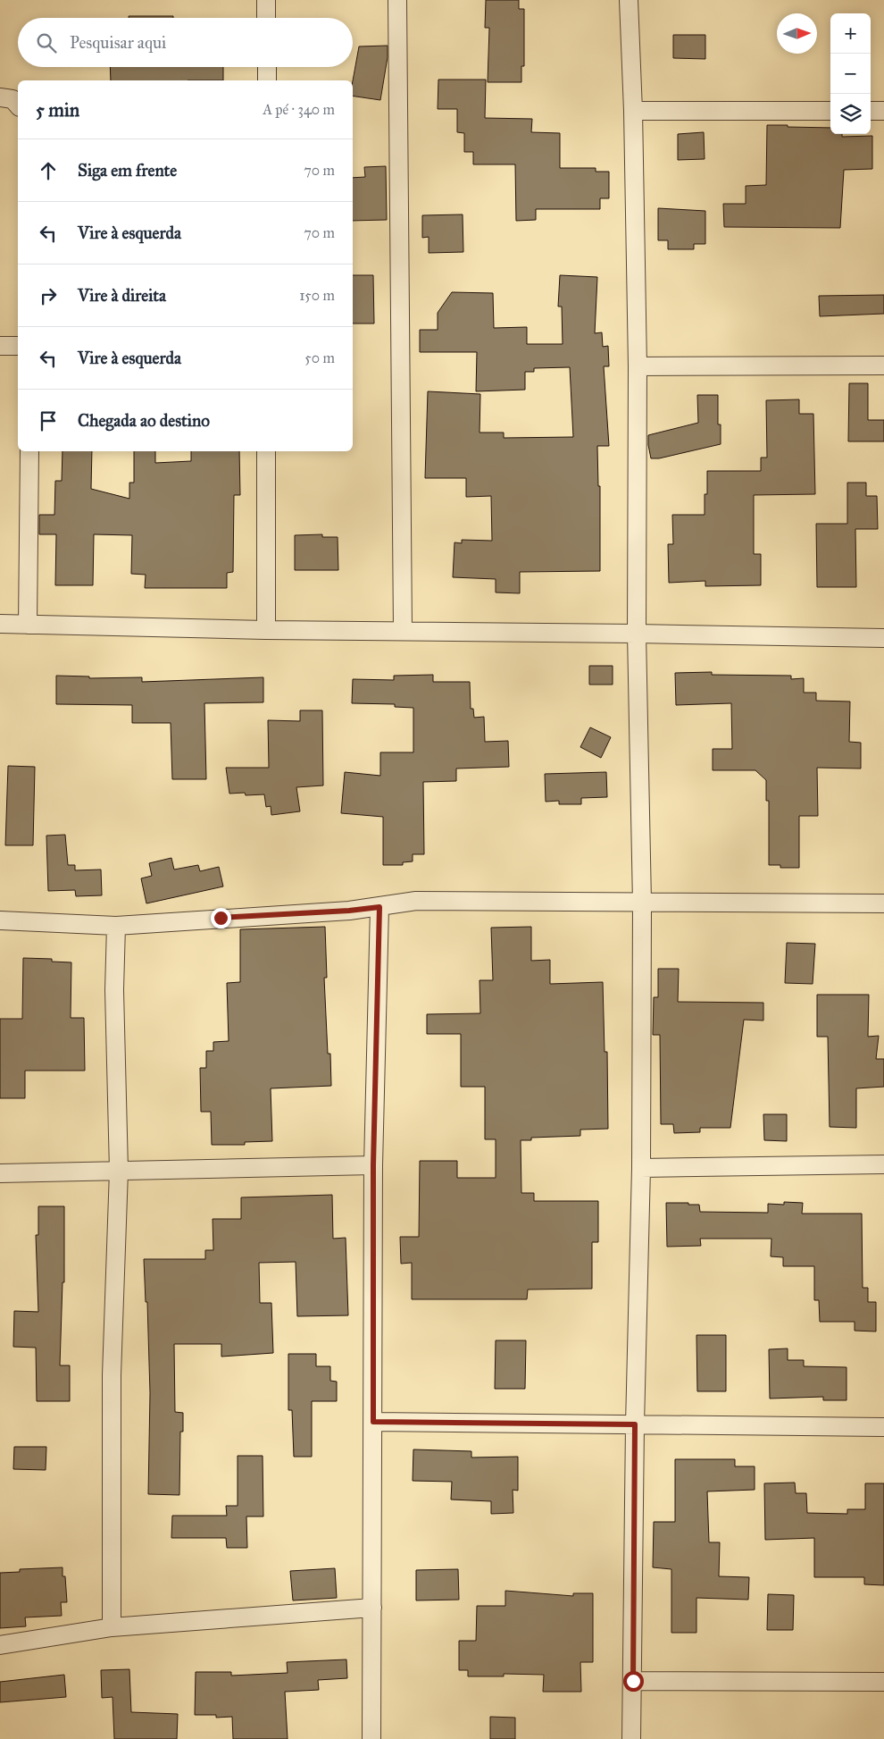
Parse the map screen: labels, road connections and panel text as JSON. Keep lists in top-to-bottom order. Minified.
{"north":"right","page":{"map_buttons":["+","−"],"search":"Pesquisar aqui","heading":["5 min","A pé · 340 m"],"list":[["Siga em frente","70 m"],["Vire à esquerda","70 m"],["Vire à direita","150 m"],["Vire à esquerda","50 m"],"Chegada ao destino"]}}
